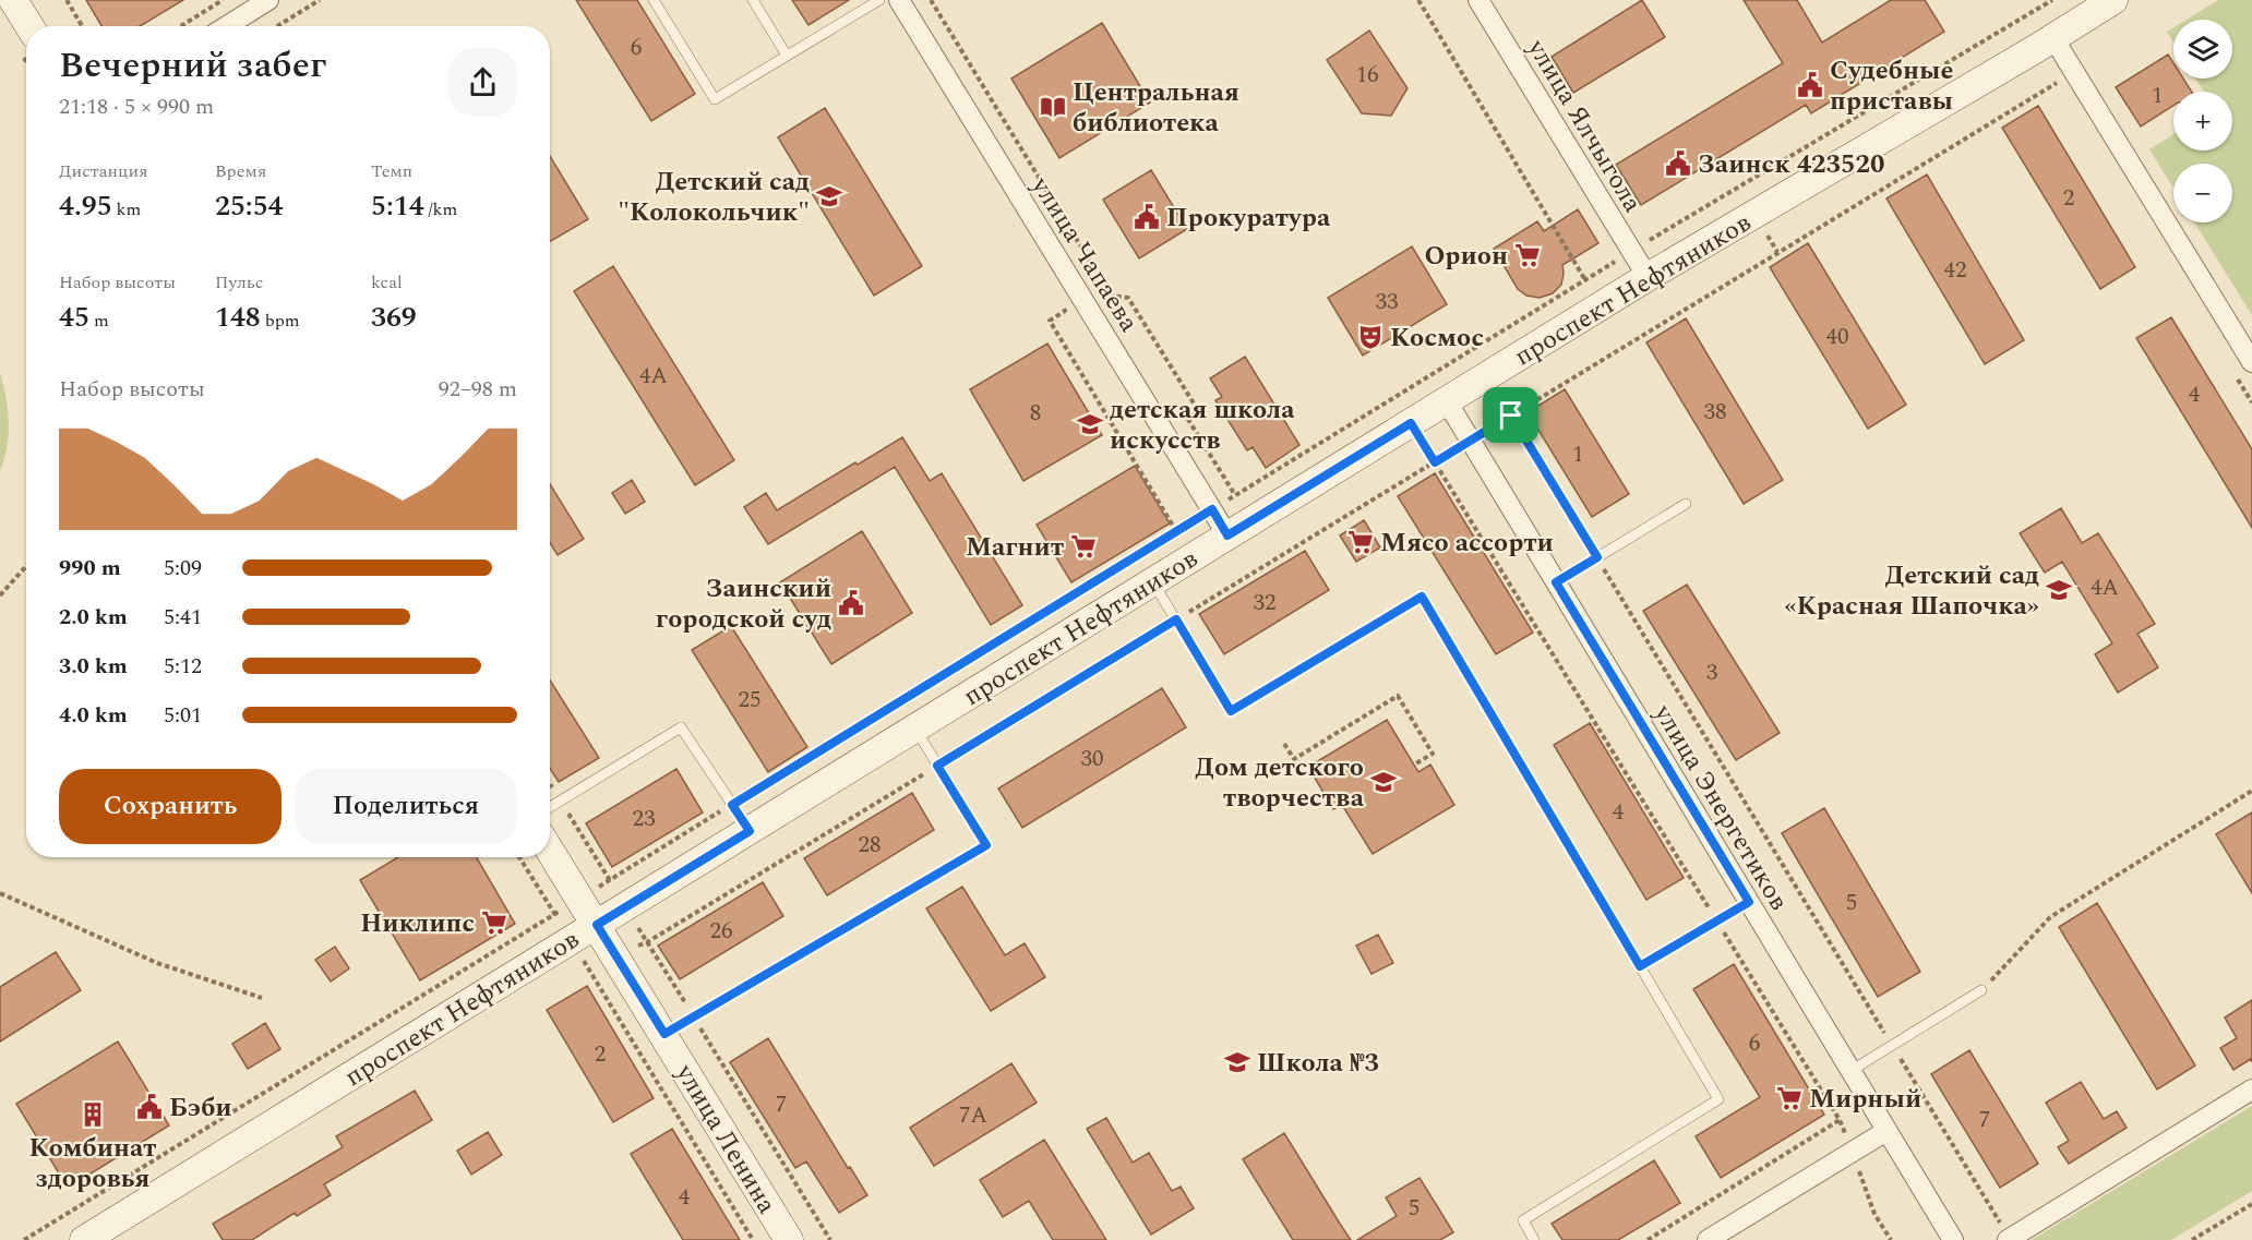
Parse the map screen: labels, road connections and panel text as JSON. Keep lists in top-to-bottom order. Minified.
{"streets":{"main road":["проспект Нефтяников","улица Ленина"],"street":["улица Ялчыгола","улица Чапаева","улица Энергетиков"]},"crossings":[["улица Ялчыгола","проспект Нефтяников"],["улица Чапаева","проспект Нефтяников"],["проспект Нефтяников","улица Энергетиков"],["проспект Нефтяников","улица Ленина"]],"places":{"public building":["Судебные приставы","Заинск 423520","Прокуратура","Заинский городской суд","Бэби"],"library":["Центральная библиотека"],"school or university":["Детский сад \"Колокольчик\"","детская школа искусств","Детский сад «Красная Шапочка»","Дом детского творчества","Школа №3"],"supermarket":["Орион","Мясо ассорти","Магнит","Никлипс","Мирный"],"theatre":["Космос"],"building":["Комбинат здоровья"]},"house_numbers":["6","16","1","2","42","33","40","4А","4","38","8","1","4А","32","3","25","30","4","23","28","5","26","6","2","7","7А","7","4","5"],"page":{"map_buttons":["+","−"],"heading":["Вечерний забег","21:18 · 5 × 990 m"],"stats":[["Дистанция","4.95 km"],["Время","25:54"],["Темп","5:14 /km"],["Набор высоты","45 m"],["Пульс","148 bpm"],["kcal","369"]],"chart":["Набор высоты","92–98 m"],"list":[{"name":"990 m","note":"5:09"},{"name":"2.0 km","note":"5:41"},{"name":"3.0 km","note":"5:12"},{"name":"4.0 km","note":"5:01"}],"buttons":["Сохранить","Поделиться"]}}
